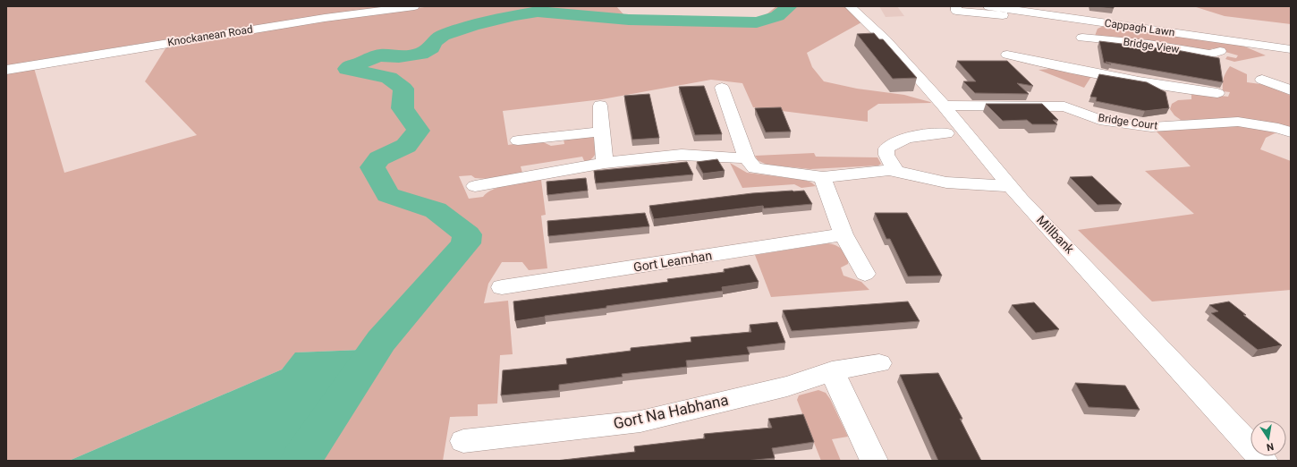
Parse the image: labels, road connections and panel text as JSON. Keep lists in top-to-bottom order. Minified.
{"streets":{"street":["Cappagh Lawn","Knockanean Road","Bridge View","Bridge Court","Millbank","Gort Leamhan","Gort Na Habhana"]},"crossings":[["Bridge Court","Millbank"]],"north":"bottom"}
